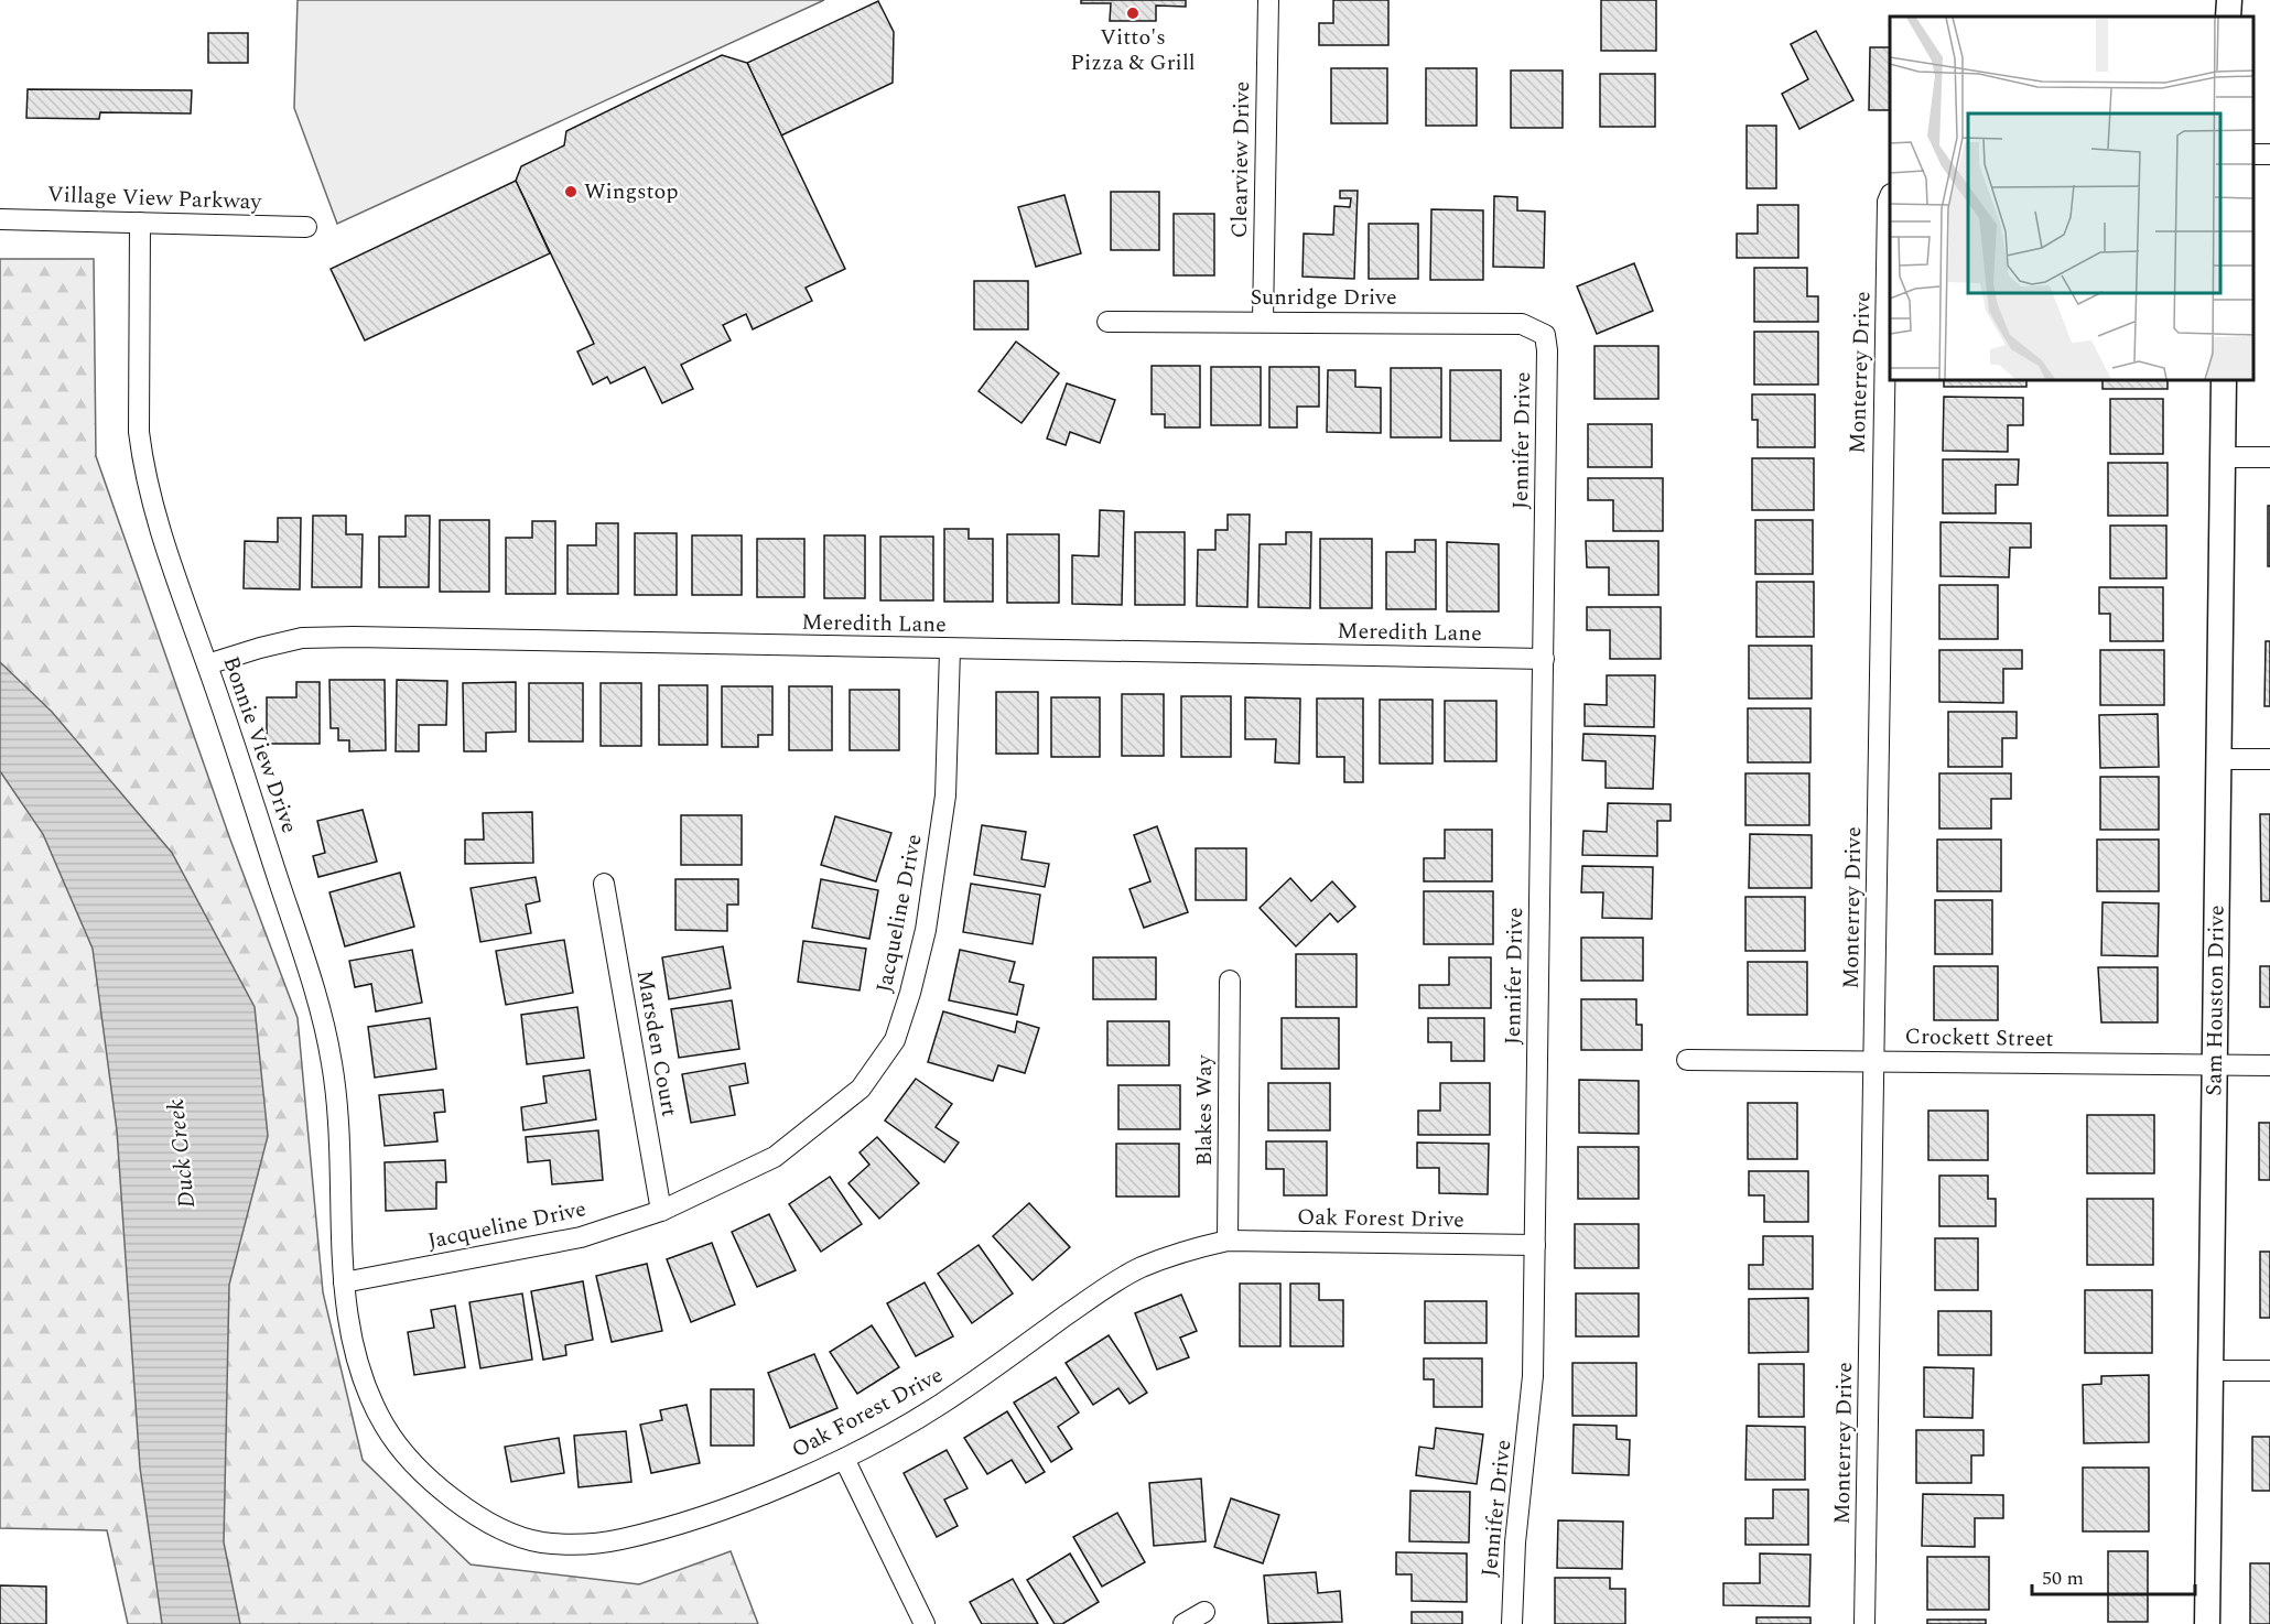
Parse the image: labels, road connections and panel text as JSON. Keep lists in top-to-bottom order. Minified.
{"streets":{"street":["Clearview Drive","Village View Parkway","Sunridge Drive","Monterrey Drive","Jennifer Drive","Meredith Lane","Bonnie View Drive","Jacqueline Drive","Sam Houston Drive","Crockett Street","Marsden Court","Blakes Way","Oak Forest Drive"]},"crossings":[["Clearview Drive","Sunridge Drive"],["Village View Parkway","Bonnie View Drive"],["Sunridge Drive","Jennifer Drive"],["Monterrey Drive","Crockett Street"],["Jennifer Drive","Meredith Lane"],["Jennifer Drive","Oak Forest Drive"],["Meredith Lane","Bonnie View Drive"],["Meredith Lane","Jacqueline Drive"],["Bonnie View Drive","Jacqueline Drive"],["Bonnie View Drive","Oak Forest Drive"],["Jacqueline Drive","Marsden Court"],["Jacqueline Drive","Oak Forest Drive"],["Sam Houston Drive","Crockett Street"],["Blakes Way","Oak Forest Drive"]],"water":["Duck Creek"],"places":["Vitto's Pizza & Grill","Wingstop"],"scale_bar":"50 m"}
